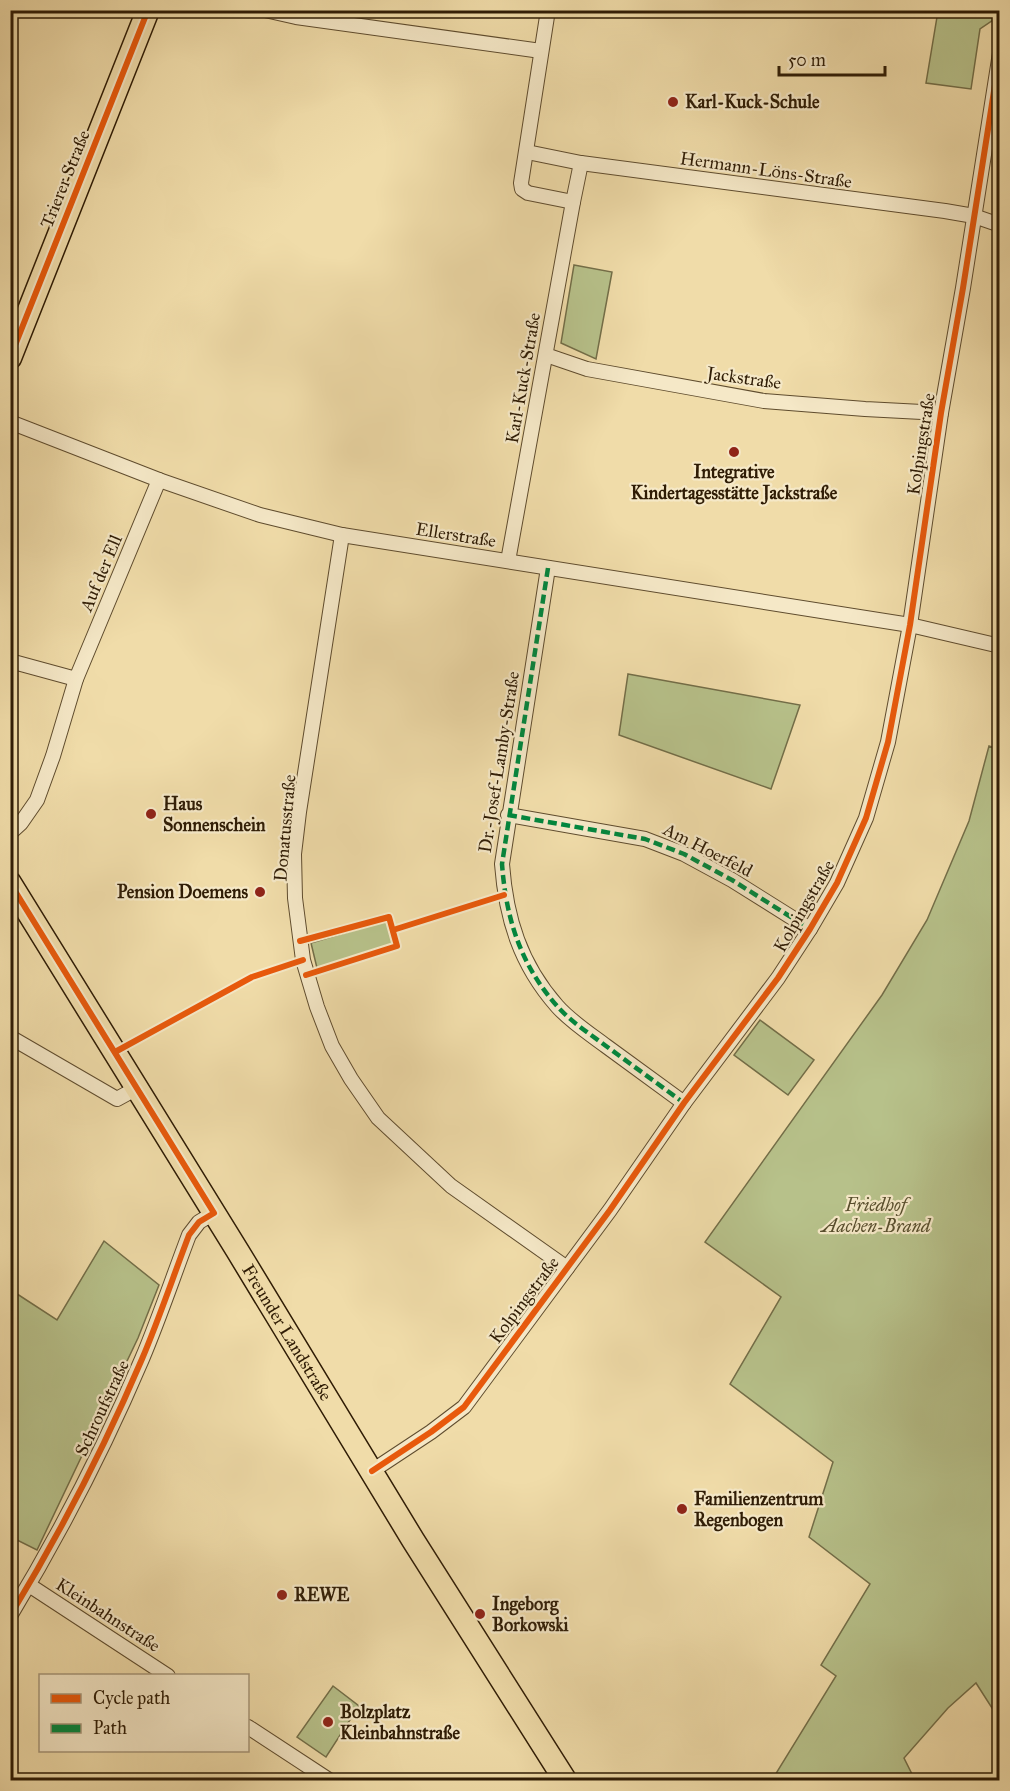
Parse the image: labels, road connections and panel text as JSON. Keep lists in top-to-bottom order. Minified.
{"streets":{"main road":["Trierer Straße","Freunder Landstraße"],"street":["Hermann-Löns-Straße","Karl-Kuck-Straße","Jackstraße","Kolpingstraße","Ellerstraße","Auf der Ell","Dr.-Josef-Lamby-Straße","Donatusstraße","Am Hoerfeld","Schroufstraße","Kleinbahnstraße"]},"crossings":[["Hermann-Löns-Straße","Karl-Kuck-Straße"],["Hermann-Löns-Straße","Kolpingstraße"],["Karl-Kuck-Straße","Jackstraße"],["Karl-Kuck-Straße","Ellerstraße"],["Jackstraße","Kolpingstraße"],["Kolpingstraße","Ellerstraße"],["Kolpingstraße","Dr.-Josef-Lamby-Straße"],["Kolpingstraße","Donatusstraße"],["Kolpingstraße","Am Hoerfeld"],["Kolpingstraße","Freunder Landstraße"],["Ellerstraße","Auf der Ell"],["Ellerstraße","Dr.-Josef-Lamby-Straße"],["Ellerstraße","Donatusstraße"],["Dr.-Josef-Lamby-Straße","Am Hoerfeld"],["Freunder Landstraße","Schroufstraße"],["Schroufstraße","Kleinbahnstraße"]],"parks":["Friedhof Aachen-Brand"],"places":["Karl-Kuck-Schule","Integrative Kindertagesstätte Jackstraße","Haus Sonnenschein","Pension Doemens","Familienzentrum Regenbogen","REWE","Ingeborg Borkowski","Bolzplatz Kleinbahnstraße"],"legend":["Cycle path","Path"],"scale_bar":"50 m"}
